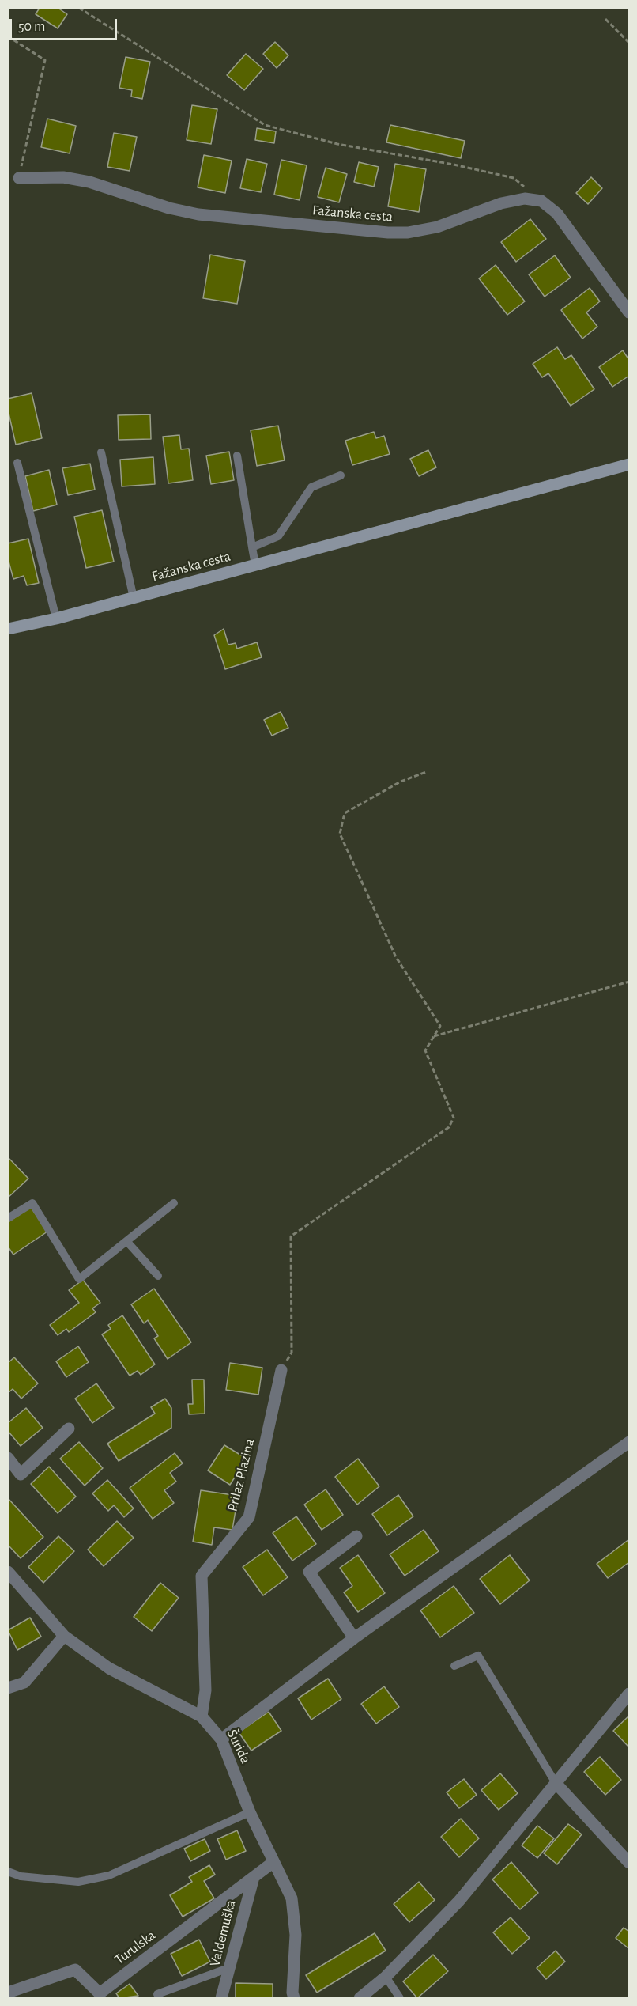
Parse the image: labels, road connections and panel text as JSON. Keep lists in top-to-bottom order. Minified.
{"streets":{"main road":["Fažanska cesta"],"street":["Prilaz Plazina","Šurida","Valdemuška","Turulska"]},"crossings":[["Prilaz Plazina","Šurida"],["Šurida","Turulska"],["Valdemuška","Turulska"]],"scale_bar":"50 m"}
